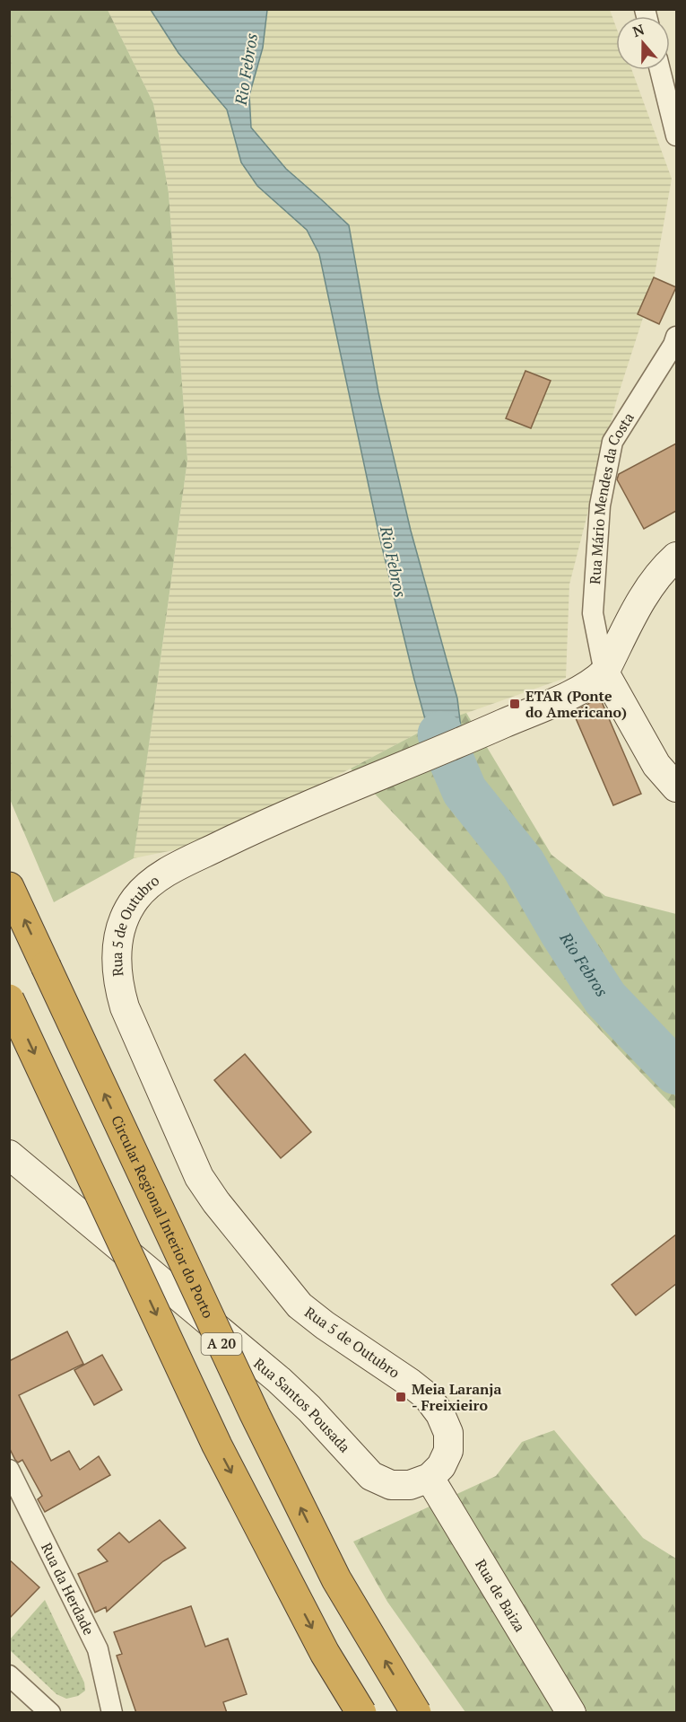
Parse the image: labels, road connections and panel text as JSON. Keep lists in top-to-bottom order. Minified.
{"streets":{"highway":["Circular Regional Interior do Porto","A 20"],"street":["Rua Mário Mendes da Costa","Rua 5 de Outubro","Rua Santos Pousada","Rua da Herdade","Rua de Baiza"]},"crossings":[["Rua Mário Mendes da Costa","Rua 5 de Outubro"],["Rua 5 de Outubro","Rua Santos Pousada"],["Rua 5 de Outubro","Rua de Baiza"],["Rua Santos Pousada","Rua de Baiza"]],"water":["Rio Febros"],"places":{"transit":["ETAR (Ponte do Americano)","Meia Laranja - Freixieiro"]},"north":"top"}
